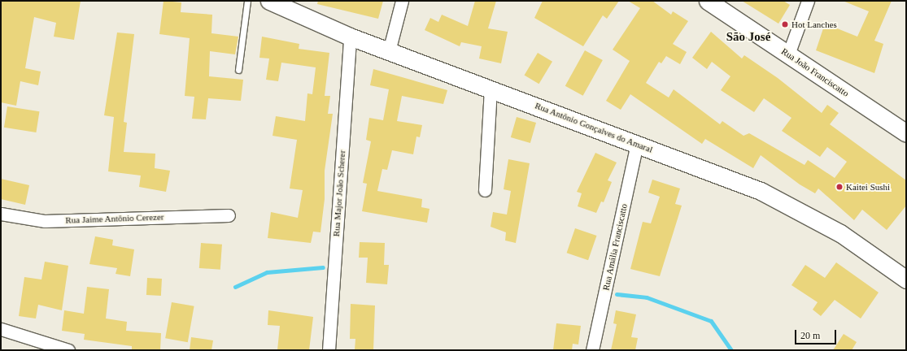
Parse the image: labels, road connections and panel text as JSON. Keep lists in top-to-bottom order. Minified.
{"streets":{"street":["Rua João Franciscatto","Rua Antônio Gonçalves do Amaral","Rua Major João Scherer","Rua Jaime Antônio Cerezer","Rua Amália Franciscatto"]},"crossings":[["Rua Antônio Gonçalves do Amaral","Rua Major João Scherer"],["Rua Antônio Gonçalves do Amaral","Rua Amália Franciscatto"]],"districts":["São José"],"places":["Hot Lanches","Kaitei Sushi"],"scale_bar":"20 m"}
